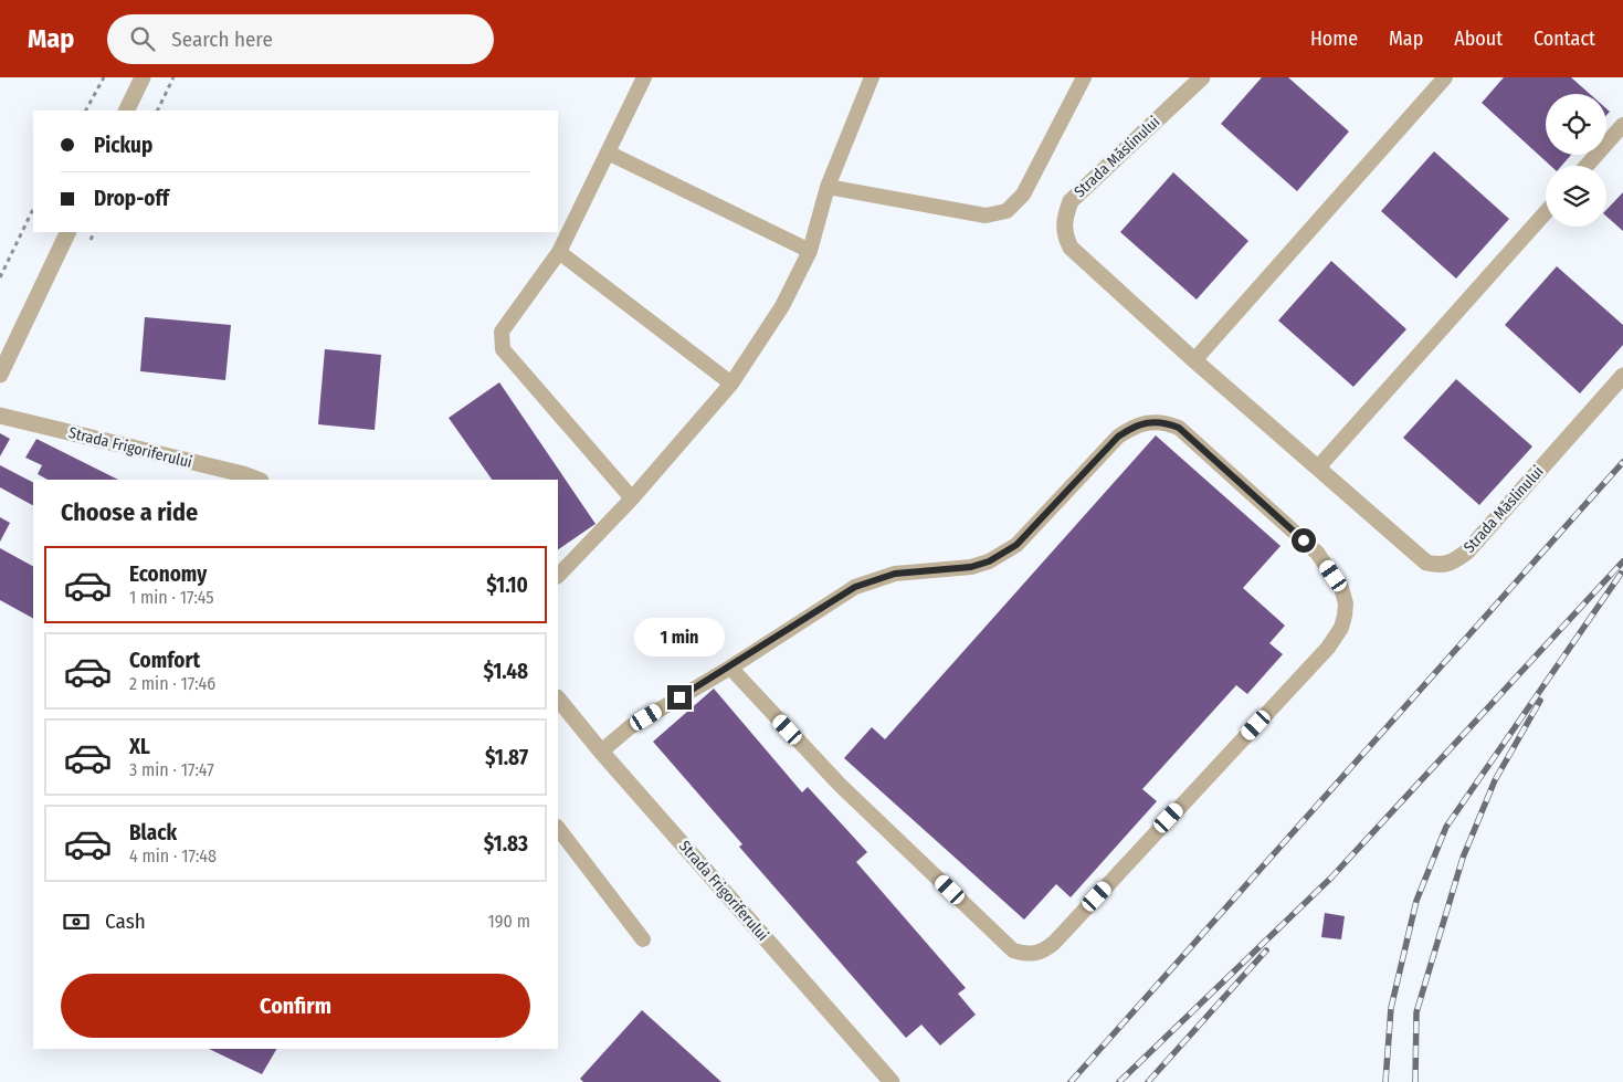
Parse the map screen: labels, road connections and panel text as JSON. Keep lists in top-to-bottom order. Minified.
{"streets":{"street":["Strada Măslinului","Strada Frigoriferului"]},"page":{"header":"Map","search":"Search here","nav":["Home","Map","About","Contact"],"banner":["Pickup","Drop-off"],"heading":"Choose a ride","list":[{"name":"Economy","note":"1 min · 17:45","value":"$1.10"},{"name":"Comfort","note":"2 min · 17:46","value":"$1.48"},{"name":"XL","note":"3 min · 17:47","value":"$1.87"},{"name":"Black","note":"4 min · 17:48","value":"$1.83"}],"bubble":"1 min","pay":["Cash","190 m"],"buttons":"Confirm"}}
